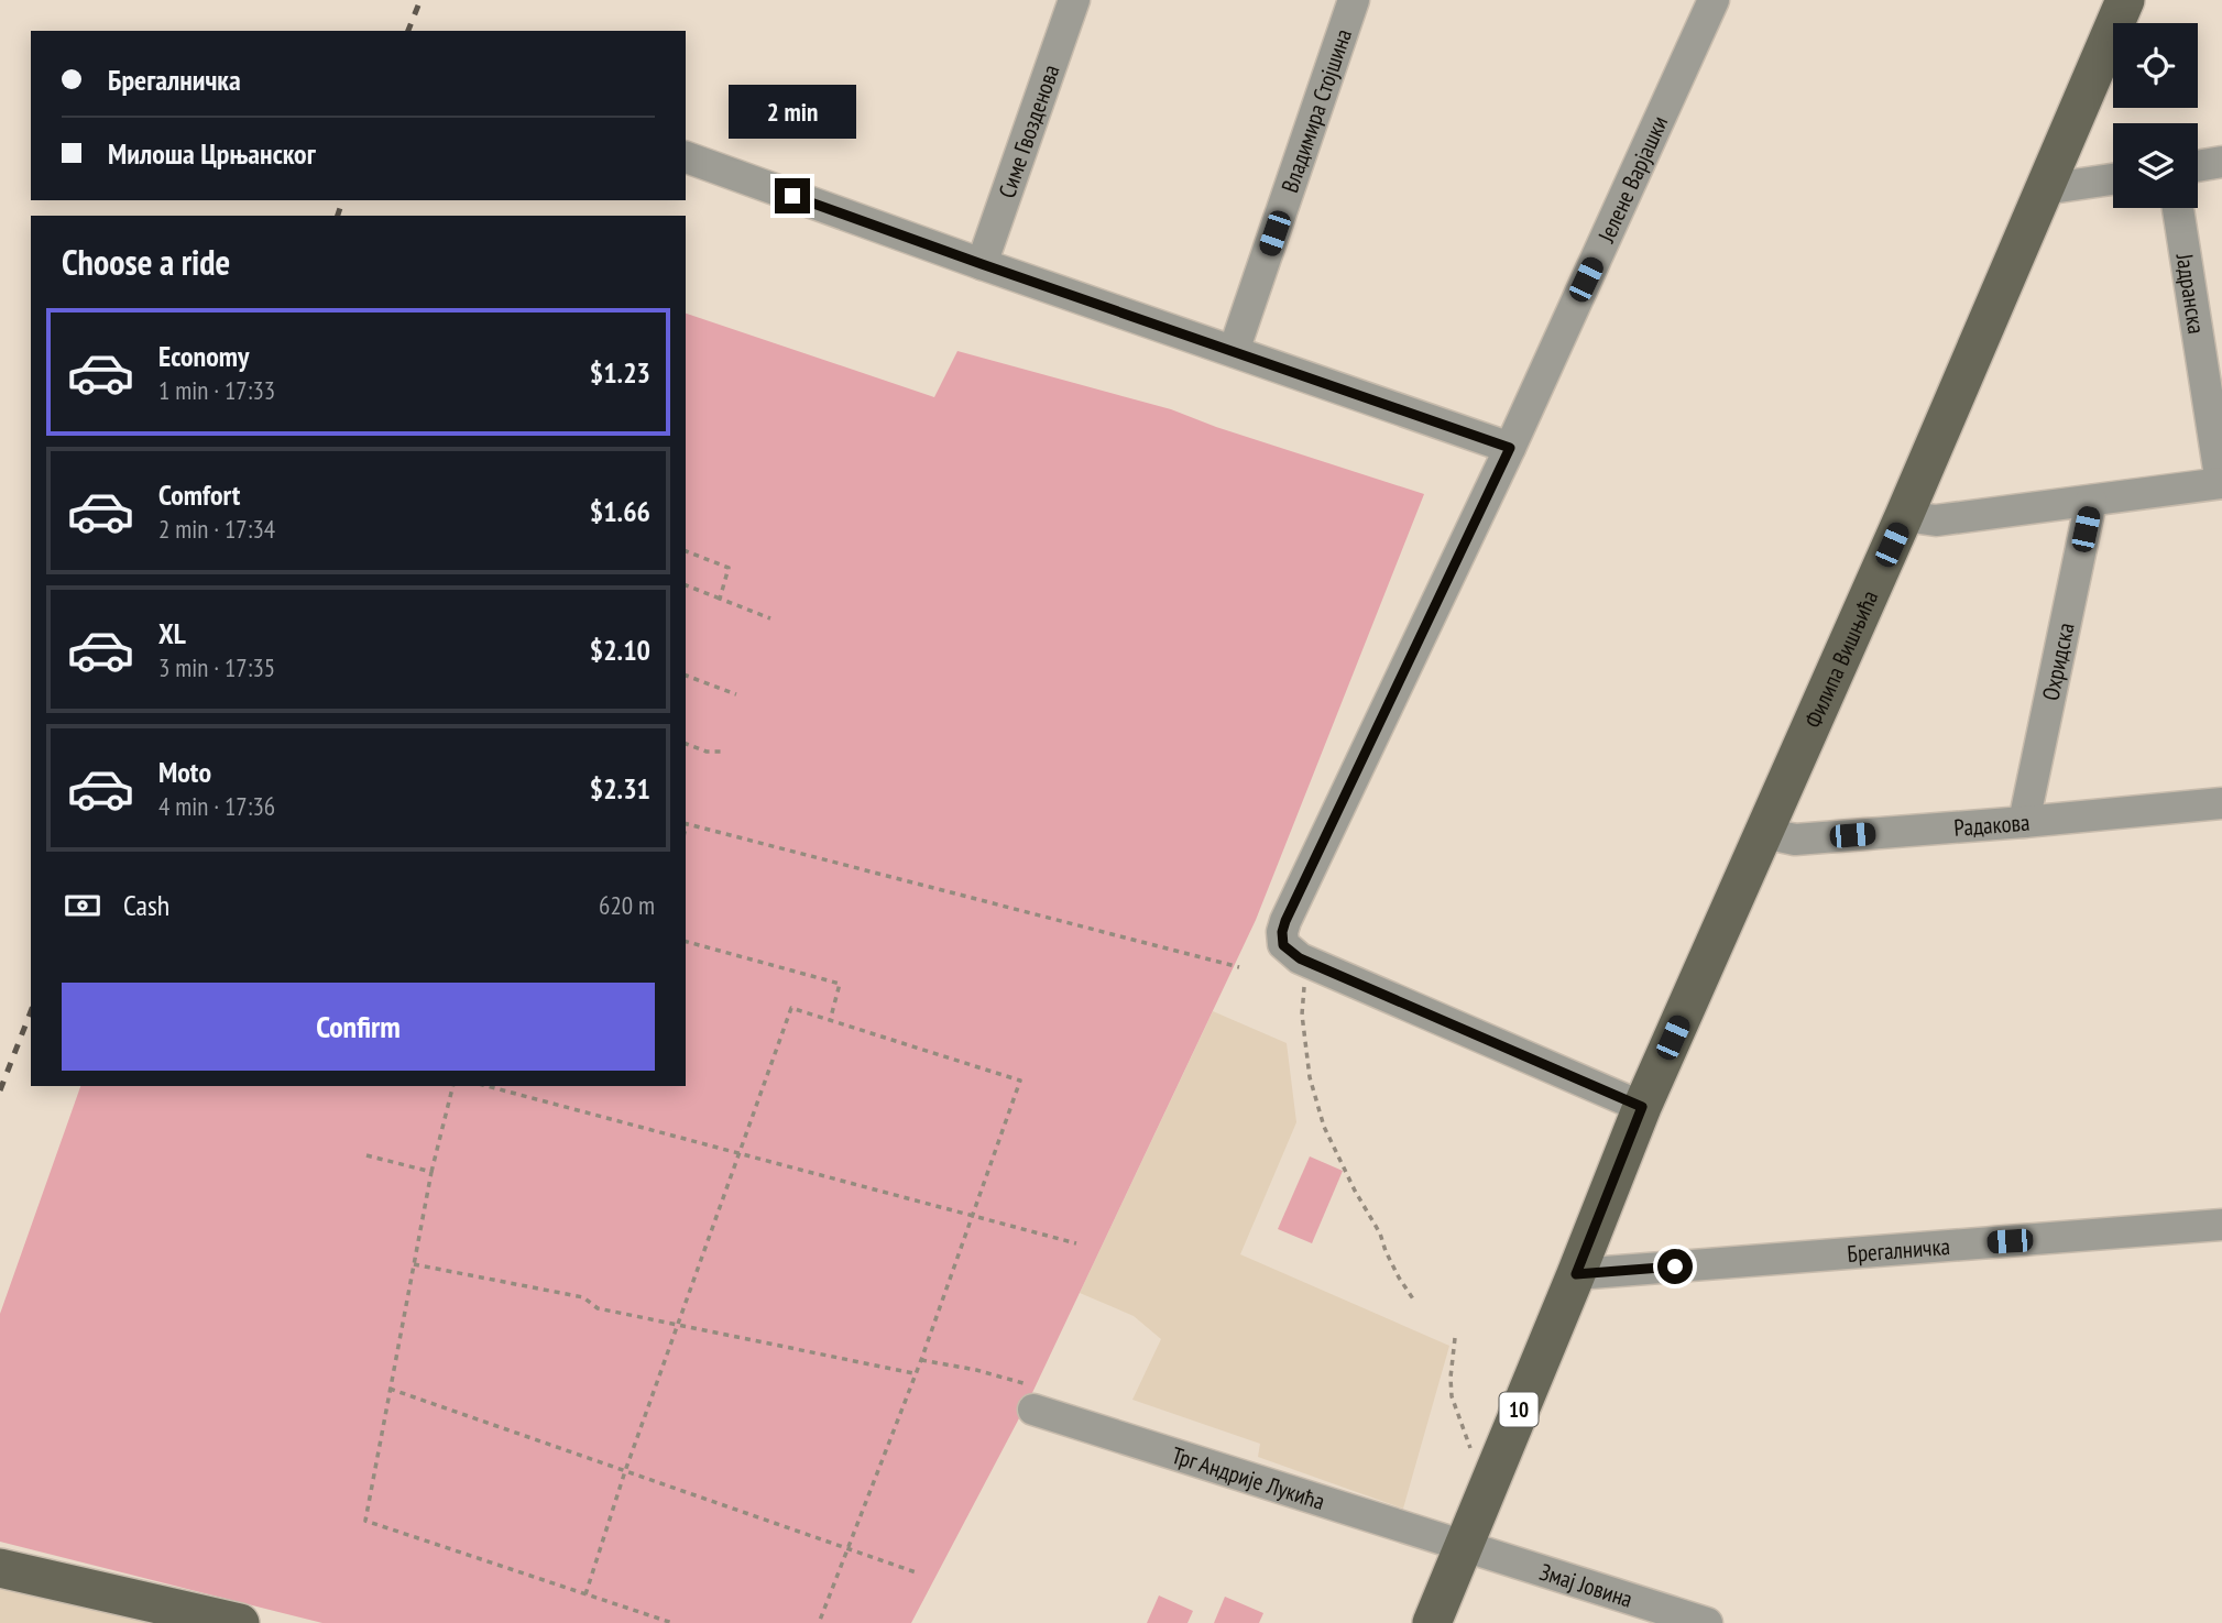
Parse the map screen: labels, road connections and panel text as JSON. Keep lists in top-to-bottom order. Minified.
{"streets":{"main road":["Филипа Вишњића","10"],"street":["Владимира Стојшина","Симе Гвозденова","Јелене Варјашки","Јадранска","Охридска","Радакова","Брегалничка","Трг Андрије Лукића","Змај Јовина"]},"crossings":[["Филипа Вишњића","Радакова"],["Филипа Вишњића","Брегалничка"],["Филипа Вишњића","10"],["Охридска","Радакова"],["Брегалничка","10"],["10","Трг Андрије Лукића"],["10","Змај Јовина"],["Трг Андрије Лукића","Змај Јовина"]],"page":{"banner":["Брегалничка","Милоша Црњанског"],"bubble":"2 min","heading":"Choose a ride","list":[{"name":"Economy","note":"1 min · 17:33","value":"$1.23"},{"name":"Comfort","note":"2 min · 17:34","value":"$1.66"},{"name":"XL","note":"3 min · 17:35","value":"$2.10"},{"name":"Moto","note":"4 min · 17:36","value":"$2.31"}],"pay":["Cash","620 m"],"buttons":"Confirm"}}
